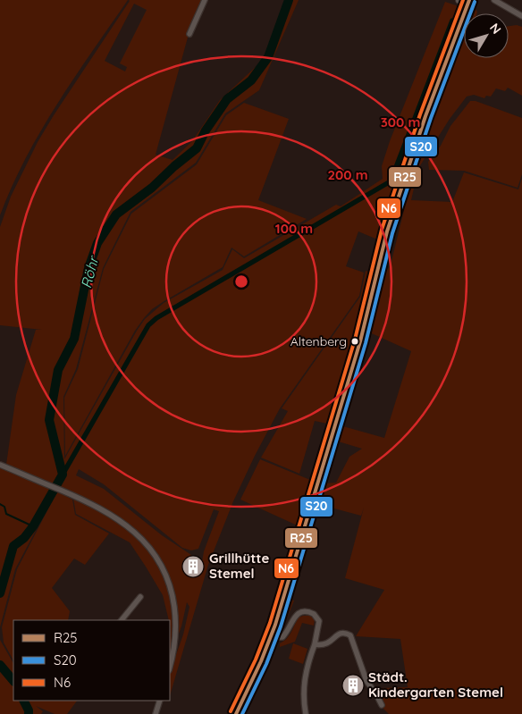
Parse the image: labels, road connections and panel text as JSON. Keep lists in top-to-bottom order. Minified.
{"water":["Röhr"],"places":{"other":["Altenberg"],"building":["Grillhütte Stemel","Städt. Kindergarten Stemel"]},"lines":["transit line R25","transit line N6","transit line S20"],"legend":["R25","S20","N6"],"north":"top right","rings":["300 m","200 m","100 m"]}
